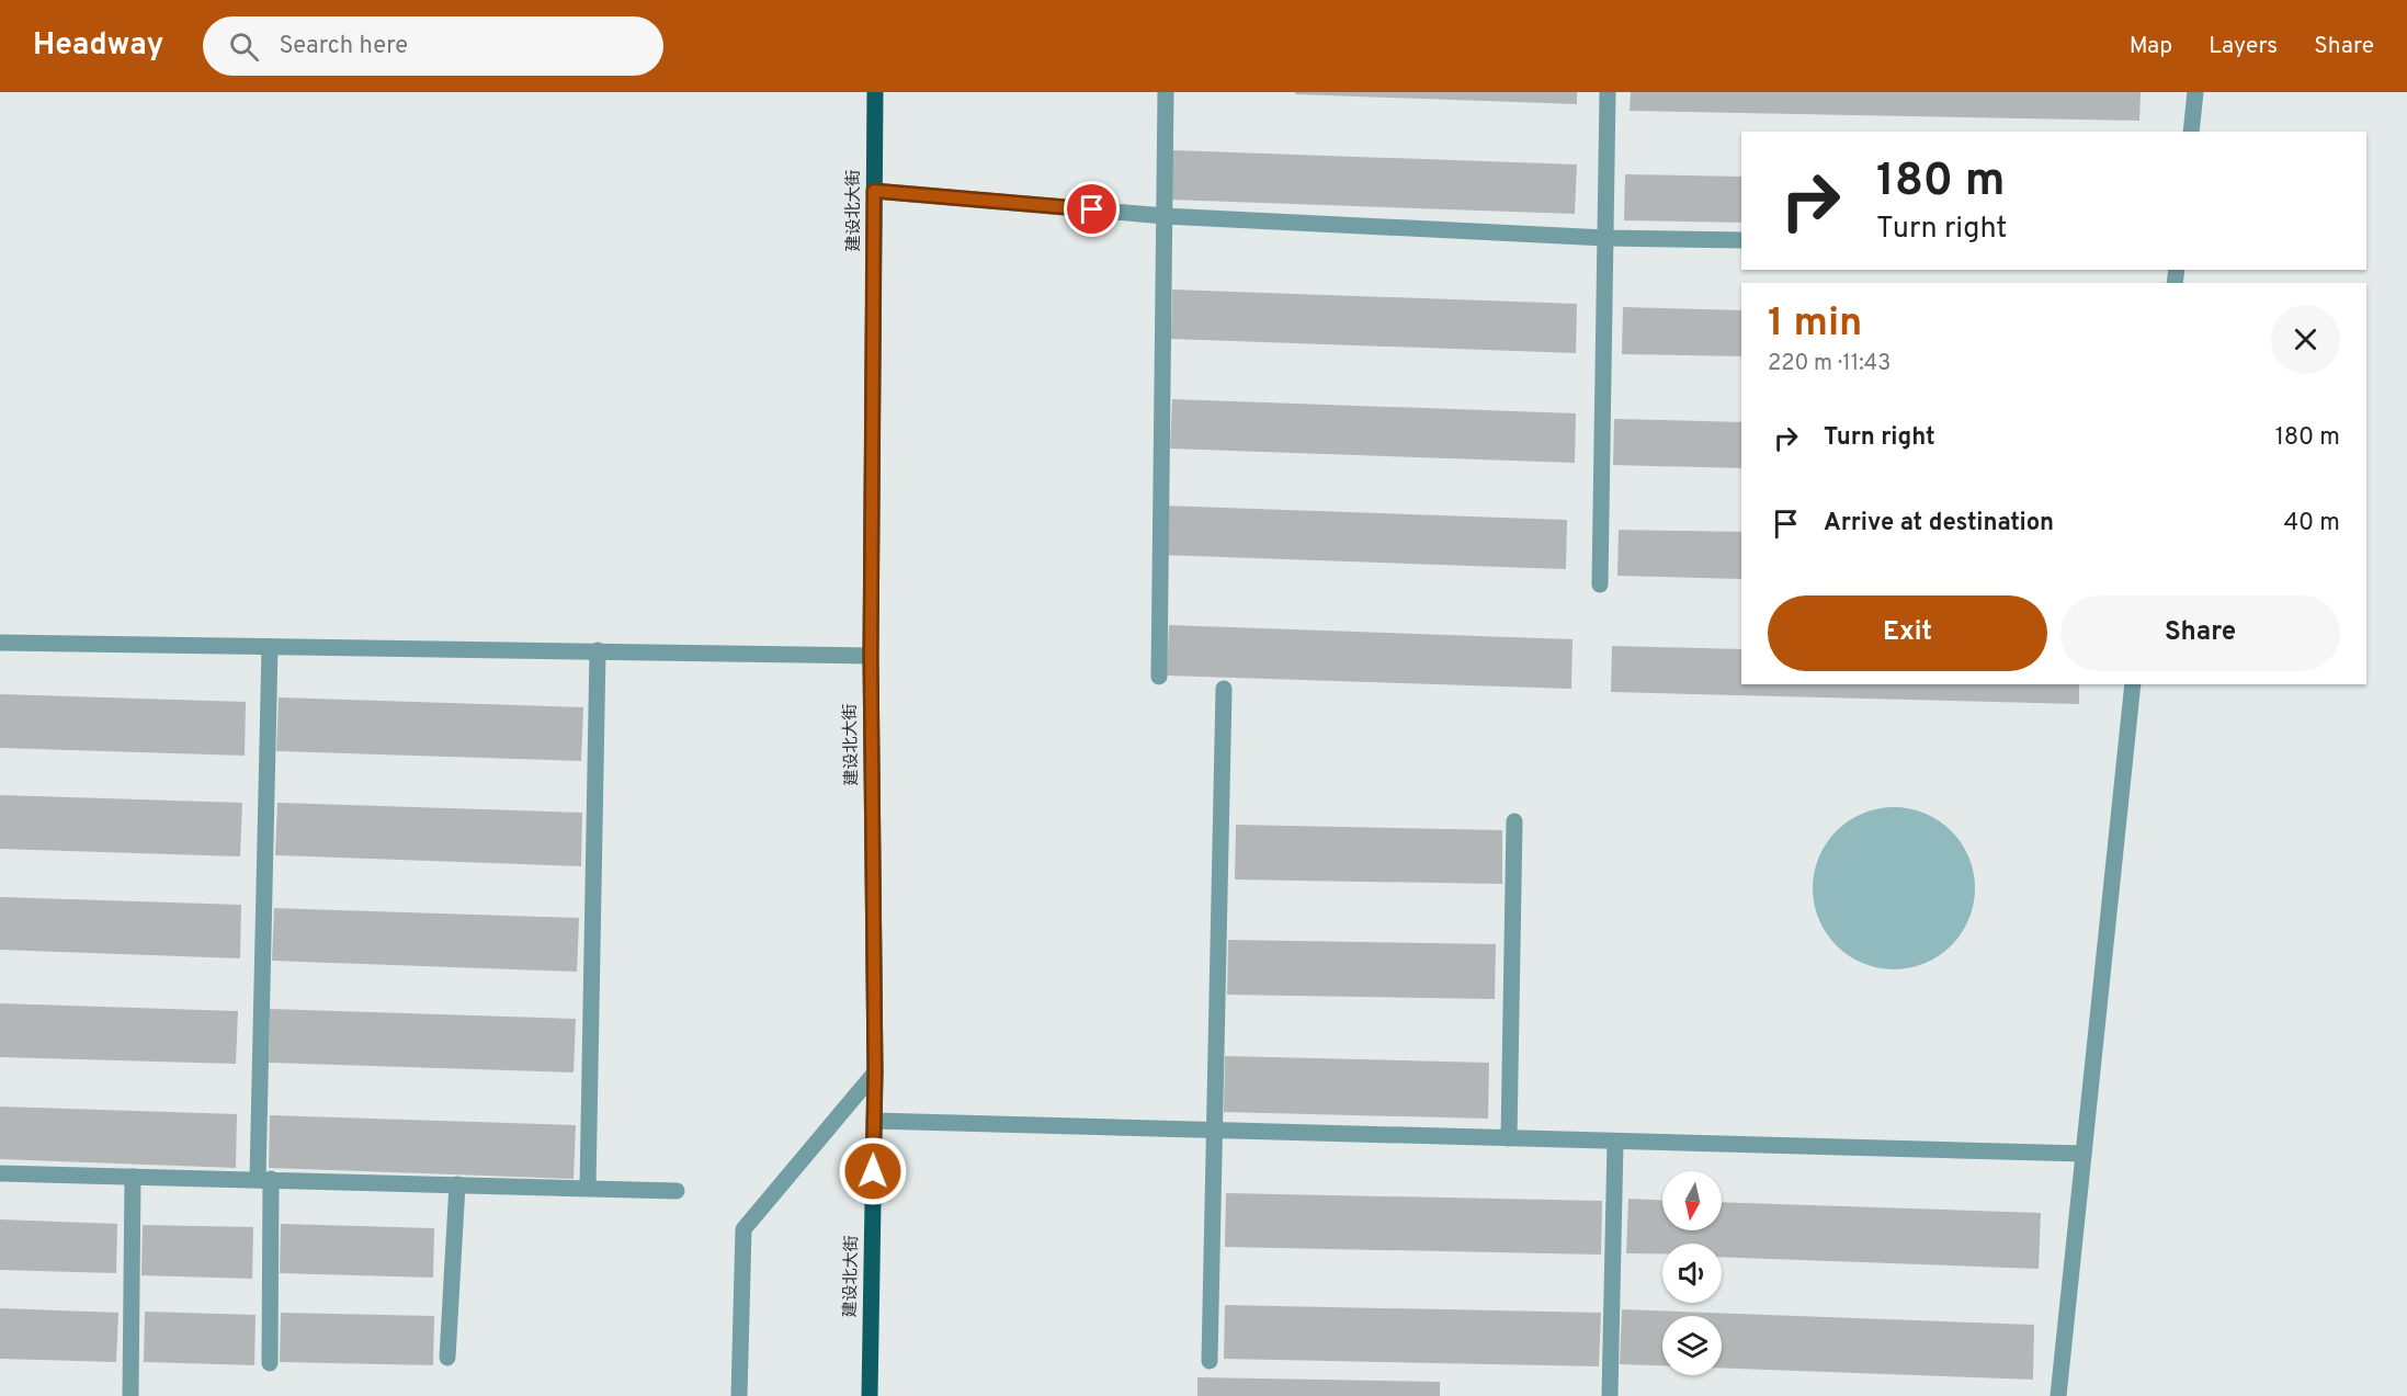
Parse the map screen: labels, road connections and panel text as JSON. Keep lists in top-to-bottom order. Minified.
{"streets":{"main road":["建设北大街"]},"north":"bottom","page":{"header":"Headway","search":"Search here","nav":["Map","Layers","Share"],"turn":["180 m","Turn right"],"heading":["1 min","220 m · 11:43"],"list":[{"name":"Turn right","value":"180 m"},{"name":"Arrive at destination","value":"40 m"}],"buttons":["Exit","Share"]}}
